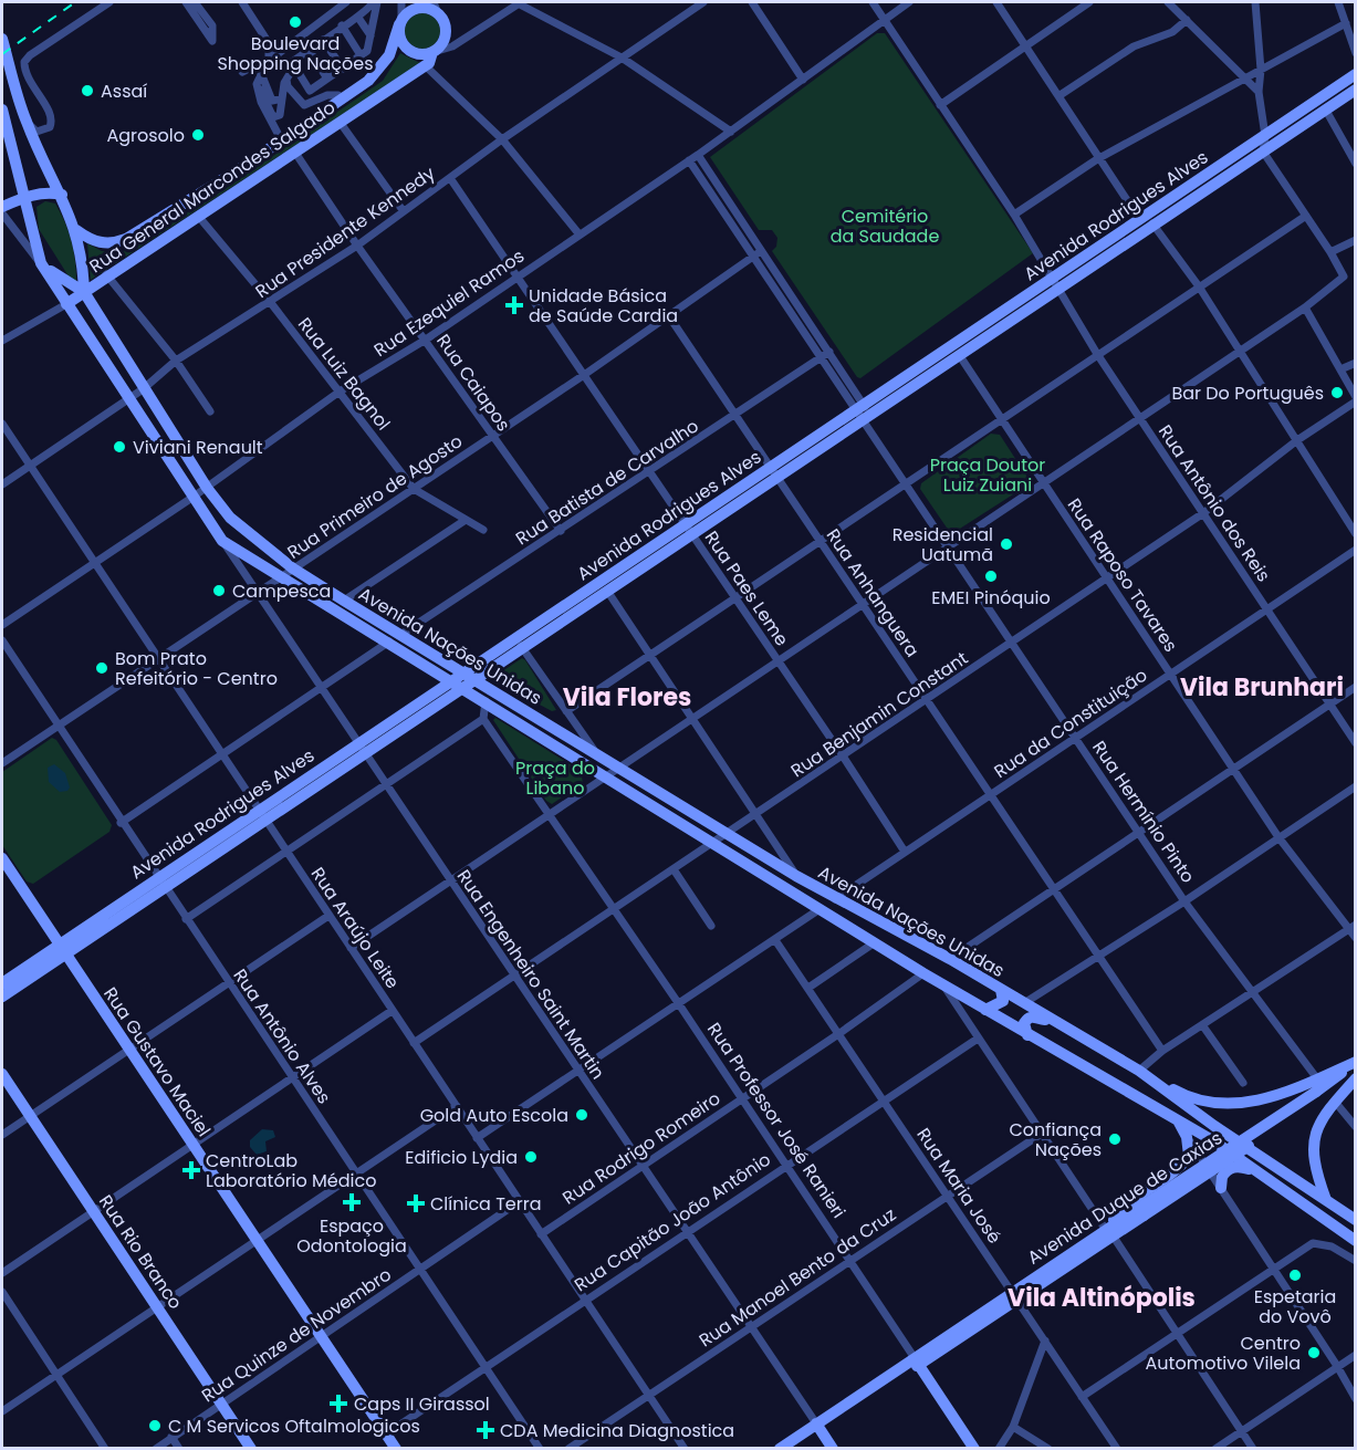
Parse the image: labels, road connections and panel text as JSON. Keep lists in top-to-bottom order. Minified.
{"streets":{"main road":["Rua General Marcondes Salgado","Avenida Rodrigues Alves","Avenida Nações Unidas","Rua Gustavo Maciel","Rua Professor José Ranieri","Avenida Duque de Caxias","Rua Rio Branco"],"street":["Rua Presidente Kennedy","Rua Ezequiel Ramos","Rua Luiz Bagnol","Rua Caiapos","Rua Batista de Carvalho","Rua Primeiro de Agosto","Rua Antônio dos Reis","Rua Raposo Tavares","Rua Paes Leme","Rua Anhanguera","Rua Benjamin Constant","Rua da Constituição","Rua Hermínio Pinto","Rua Araújo Leite","Rua Engenheiro Saint Martin","Rua Antônio Alves","Rua Rodrigo Romeiro","Rua Maria José","Rua Capitão João Antônio","Rua Manoel Bento da Cruz","Rua Quinze de Novembro"]},"crossings":[["Rua General Marcondes Salgado","Rua Luiz Bagnol"],["Rua General Marcondes Salgado","Rua Caiapos"],["Rua General Marcondes Salgado","Avenida Nações Unidas"],["Avenida Rodrigues Alves","Rua Antônio dos Reis"],["Avenida Rodrigues Alves","Rua Raposo Tavares"],["Avenida Rodrigues Alves","Rua Paes Leme"],["Avenida Rodrigues Alves","Rua Anhanguera"],["Avenida Rodrigues Alves","Avenida Nações Unidas"],["Avenida Rodrigues Alves","Rua Araújo Leite"],["Avenida Rodrigues Alves","Rua Engenheiro Saint Martin"],["Avenida Rodrigues Alves","Rua Antônio Alves"],["Avenida Rodrigues Alves","Rua Gustavo Maciel"],["Rua Presidente Kennedy","Rua Luiz Bagnol"],["Rua Presidente Kennedy","Rua Caiapos"],["Rua Presidente Kennedy","Rua Paes Leme"],["Rua Presidente Kennedy","Avenida Nações Unidas"],["Rua Presidente Kennedy","Rua Araújo Leite"],["Rua Ezequiel Ramos","Rua Luiz Bagnol"],["Rua Ezequiel Ramos","Rua Caiapos"],["Rua Ezequiel Ramos","Rua Antônio dos Reis"],["Rua Ezequiel Ramos","Rua Paes Leme"],["Rua Ezequiel Ramos","Avenida Nações Unidas"],["Rua Ezequiel Ramos","Rua Araújo Leite"],["Rua Luiz Bagnol","Rua Primeiro de Agosto"],["Rua Caiapos","Rua Batista de Carvalho"],["Rua Caiapos","Rua Primeiro de Agosto"],["Rua Batista de Carvalho","Rua Paes Leme"],["Rua Batista de Carvalho","Rua Anhanguera"],["Rua Batista de Carvalho","Avenida Nações Unidas"],["Rua Primeiro de Agosto","Rua Paes Leme"],["Rua Primeiro de Agosto","Rua Anhanguera"],["Rua Primeiro de Agosto","Avenida Nações Unidas"],["Rua Primeiro de Agosto","Rua Araújo Leite"],["Rua Primeiro de Agosto","Rua Engenheiro Saint Martin"],["Rua Primeiro de Agosto","Rua Antônio Alves"],["Rua Antônio dos Reis","Rua Benjamin Constant"],["Rua Antônio dos Reis","Rua da Constituição"],["Rua Raposo Tavares","Rua Benjamin Constant"],["Rua Raposo Tavares","Rua da Constituição"],["Rua Paes Leme","Rua Benjamin Constant"],["Rua Paes Leme","Rua da Constituição"],["Rua Anhanguera","Rua Benjamin Constant"],["Rua Anhanguera","Rua da Constituição"],["Avenida Nações Unidas","Rua Benjamin Constant"],["Avenida Nações Unidas","Rua da Constituição"],["Avenida Nações Unidas","Rua Engenheiro Saint Martin"],["Avenida Nações Unidas","Rua Rodrigo Romeiro"],["Rua Benjamin Constant","Rua Hermínio Pinto"],["Rua Benjamin Constant","Rua Araújo Leite"],["Rua Benjamin Constant","Rua Engenheiro Saint Martin"],["Rua Benjamin Constant","Rua Professor José Ranieri"],["Rua da Constituição","Rua Hermínio Pinto"],["Rua Hermínio Pinto","Avenida Duque de Caxias"],["Rua Araújo Leite","Rua Rodrigo Romeiro"],["Rua Araújo Leite","Rua Capitão João Antônio"],["Rua Araújo Leite","Rua Manoel Bento da Cruz"],["Rua Araújo Leite","Rua Quinze de Novembro"],["Rua Engenheiro Saint Martin","Rua Rodrigo Romeiro"],["Rua Engenheiro Saint Martin","Avenida Duque de Caxias"],["Rua Engenheiro Saint Martin","Rua Capitão João Antônio"],["Rua Engenheiro Saint Martin","Rua Manoel Bento da Cruz"],["Rua Antônio Alves","Rua Capitão João Antônio"],["Rua Antônio Alves","Rua Quinze de Novembro"],["Rua Gustavo Maciel","Rua Capitão João Antônio"],["Rua Gustavo Maciel","Rua Quinze de Novembro"],["Rua Professor José Ranieri","Rua Rodrigo Romeiro"],["Rua Professor José Ranieri","Avenida Duque de Caxias"],["Rua Professor José Ranieri","Rua Capitão João Antônio"],["Rua Professor José Ranieri","Rua Manoel Bento da Cruz"],["Rua Rodrigo Romeiro","Rua Maria José"],["Rua Maria José","Avenida Duque de Caxias"],["Rua Maria José","Rua Capitão João Antônio"],["Rua Maria José","Rua Manoel Bento da Cruz"],["Rua Rio Branco","Rua Quinze de Novembro"]],"districts":["Vila Brunhari","Vila Flores","Vila Altinópolis"],"parks":["Cemitério da Saudade","Praça Doutor Luiz Zuiani","Praça do Libano"],"places":{"other":["Boulevard Shopping Nações","Assaí","Agrosolo","Bar Do Português","Viviani Renault","Residencial Uatumã","EMEI Pinóquio","Campesca","Bom Prato Refeitório - Centro","Gold Auto Escola","Confiança Nações","Edificio Lydia","Espetaria do Vovô","Centro Automotivo Vilela","C M Servicos Oftalmologicos"],"health":["Unidade Básica de Saúde Cardia","CentroLab Laboratório Médico","Espaço Odontologia","Clínica Terra","Caps II Girassol","CDA Medicina Diagnostica"]}}
